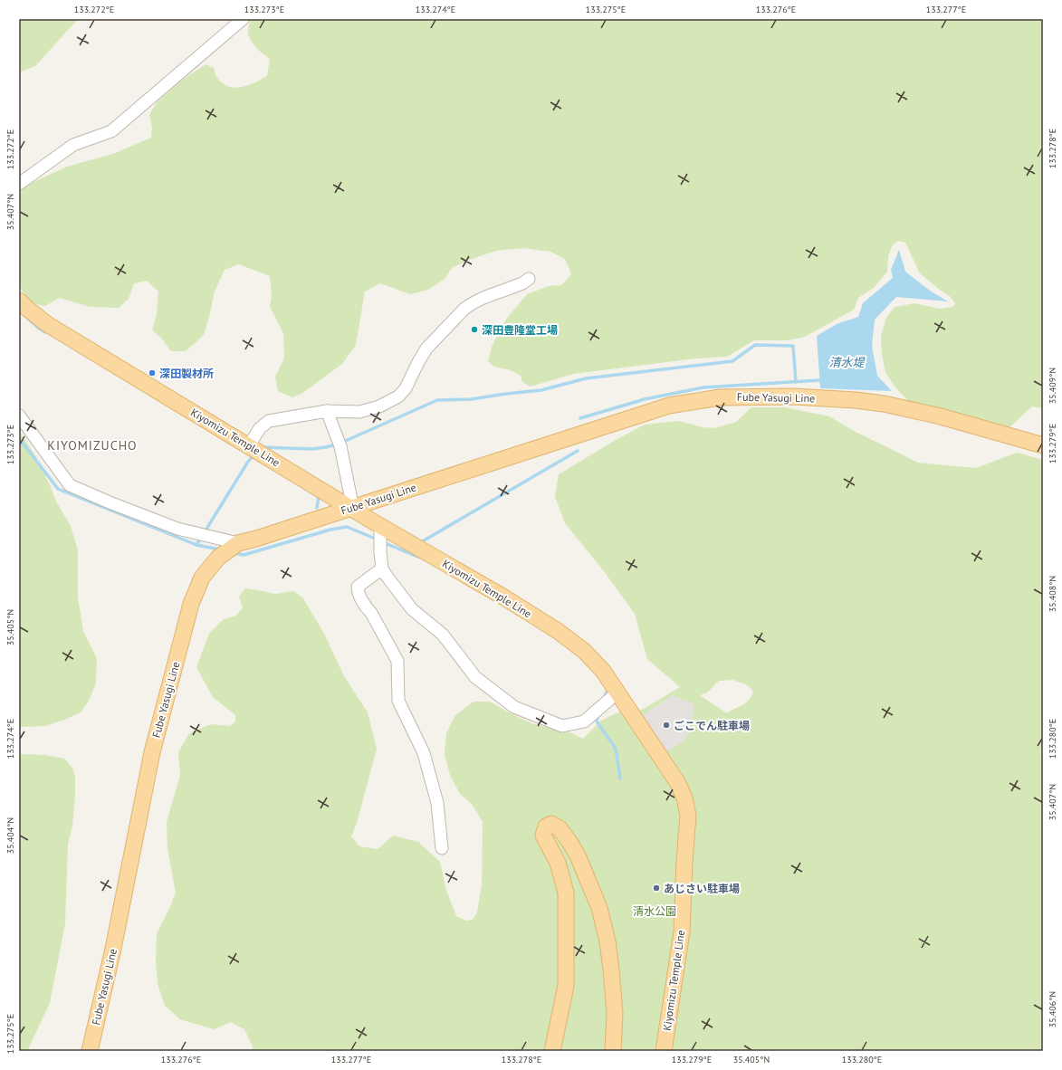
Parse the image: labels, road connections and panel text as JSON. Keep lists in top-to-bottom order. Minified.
{"streets":{"main road":["Fube Yasugi Line","Kiyomizu Temple Line"]},"crossings":[["Fube Yasugi Line","Kiyomizu Temple Line"]],"districts":["KIYOMIZUCHO"],"water":["清水堤"],"parks":["清水公園"],"places":["深田豊隆堂工場","深田製材所","ごこでん駐車場","あじさい駐車場"],"coordinates":["133.272°E","133.273°E","133.274°E","133.275°E","133.276°E","133.277°E","133.278°E","35.407°N","35.409°N","133.279°E","35.408°N","35.405°N","133.280°E","35.404°N","35.406°N"]}
